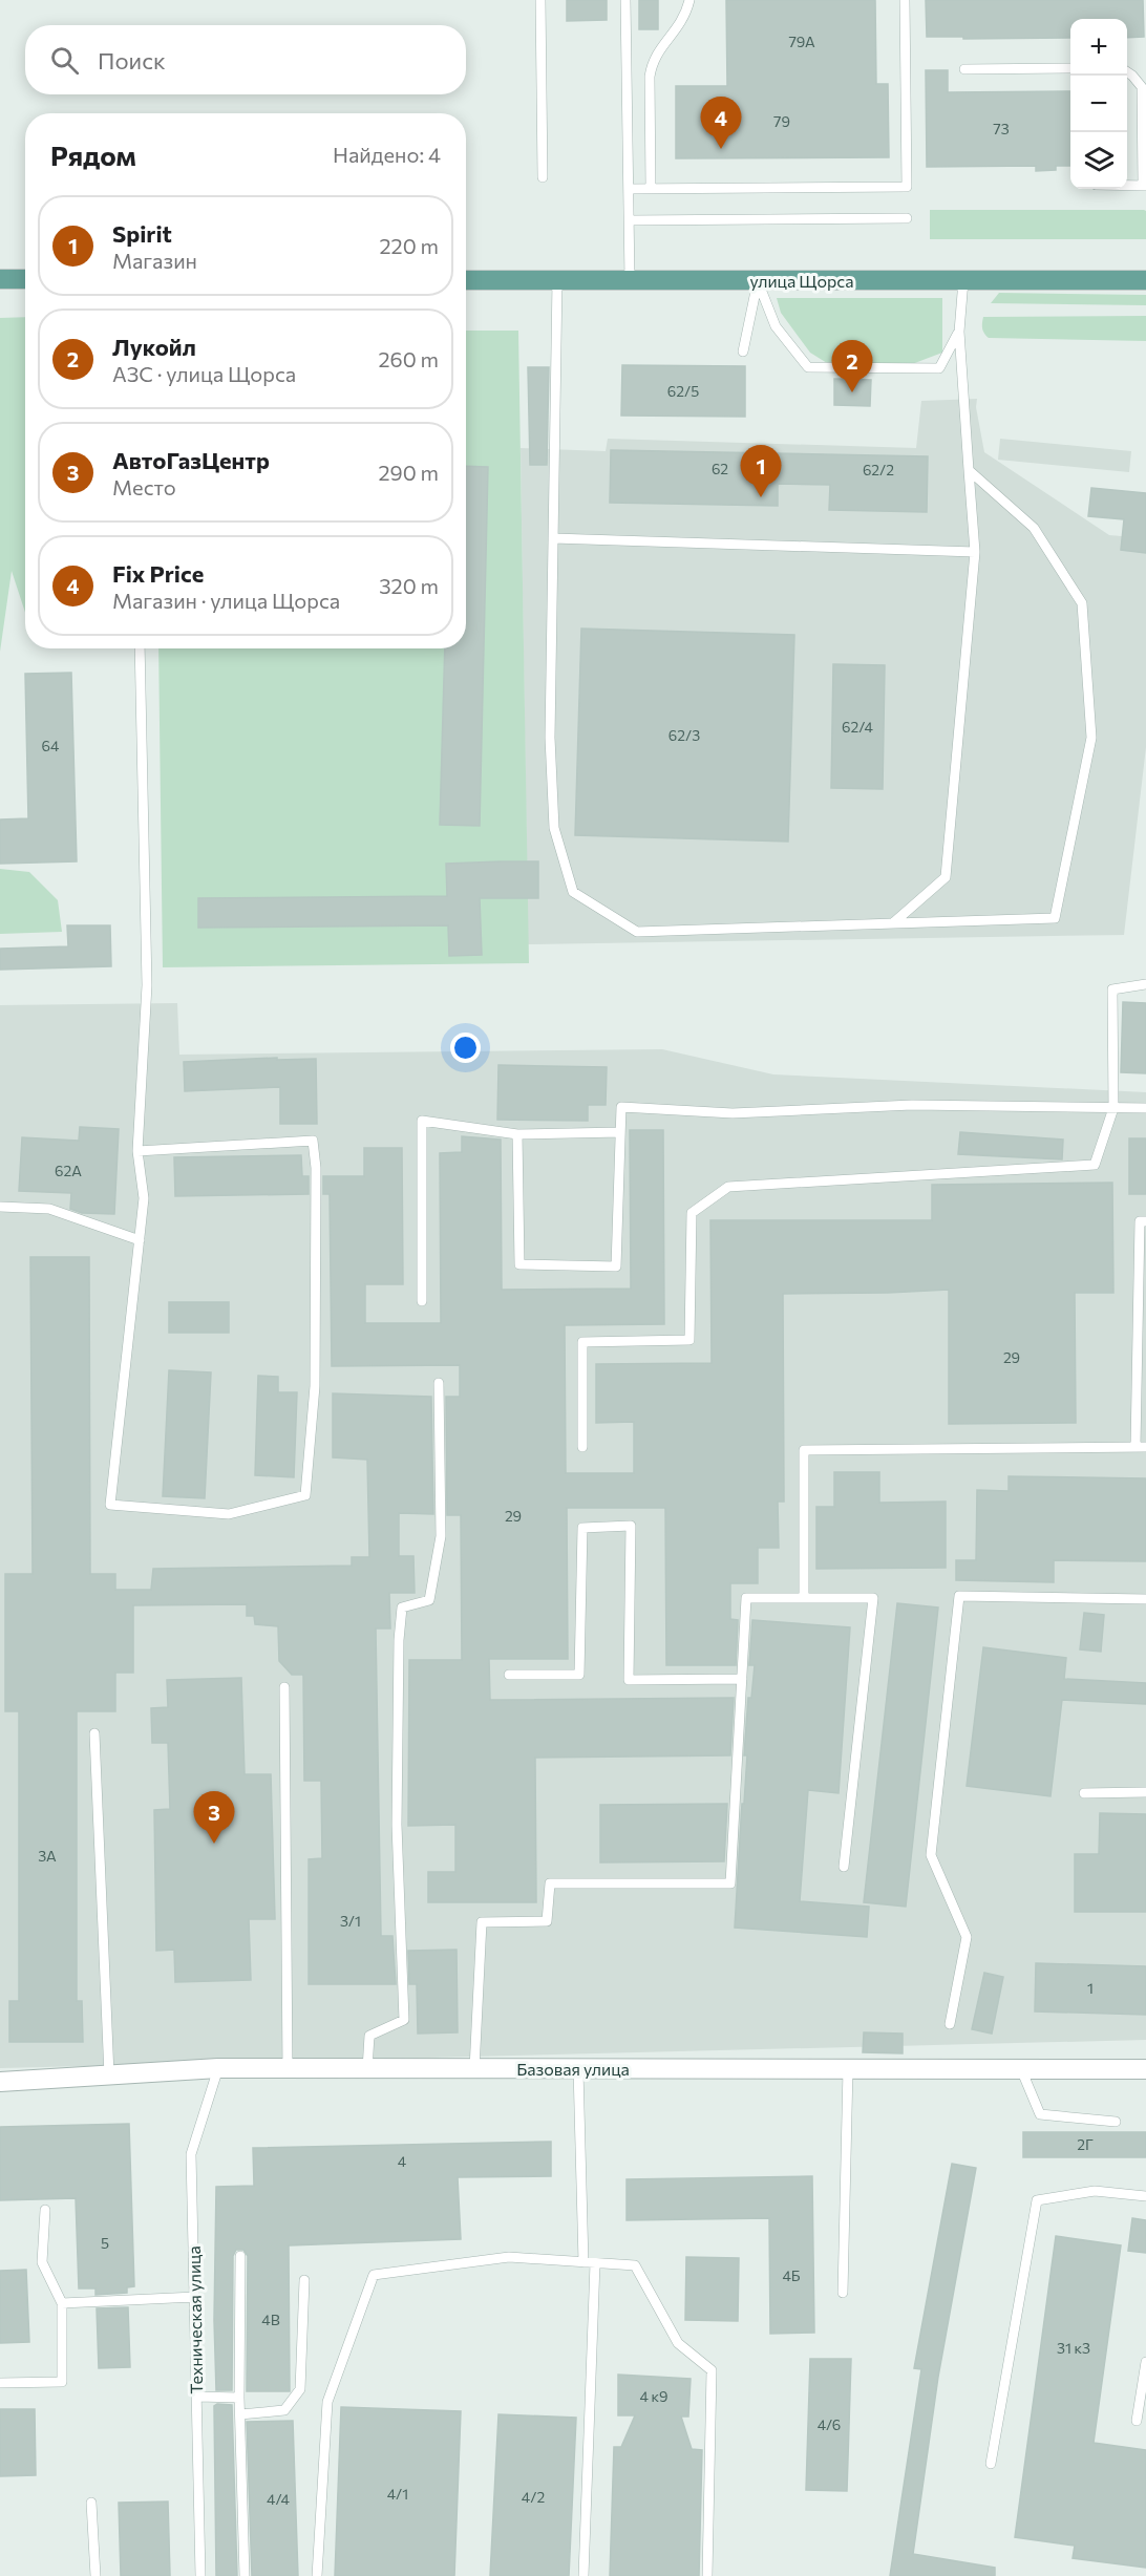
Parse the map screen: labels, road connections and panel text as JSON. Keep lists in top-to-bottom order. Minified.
{"streets":{"main road":["улица Щорса"],"street":["Базовая улица"],"lane":["Техническая улица"]},"crossings":[["Базовая улица","Техническая улица"]],"house_numbers":["79А","79","73","62/5","62","62/2","62/4","62/3","64","62А","29","29","3А","3/1","1","2Г","4","5","4Б","4В","31 к3","4 к9","4/6","4/1","4/2","4/4"],"page":{"map_buttons":["+","−"],"search":"Поиск","pins":["4","2","1","3"],"heading":["Рядом","Найдено: 4"],"list":[{"mark":"1","name":"Spirit","note":"Магазин","value":"220 m"},{"mark":"2","name":"Лукойл","note":"АЗС · улица Щорса","value":"260 m"},{"mark":"3","name":"АвтоГазЦентр","note":"Место","value":"290 m"},{"mark":"4","name":"Fix Price","note":"Магазин · улица Щорса","value":"320 m"}]}}
